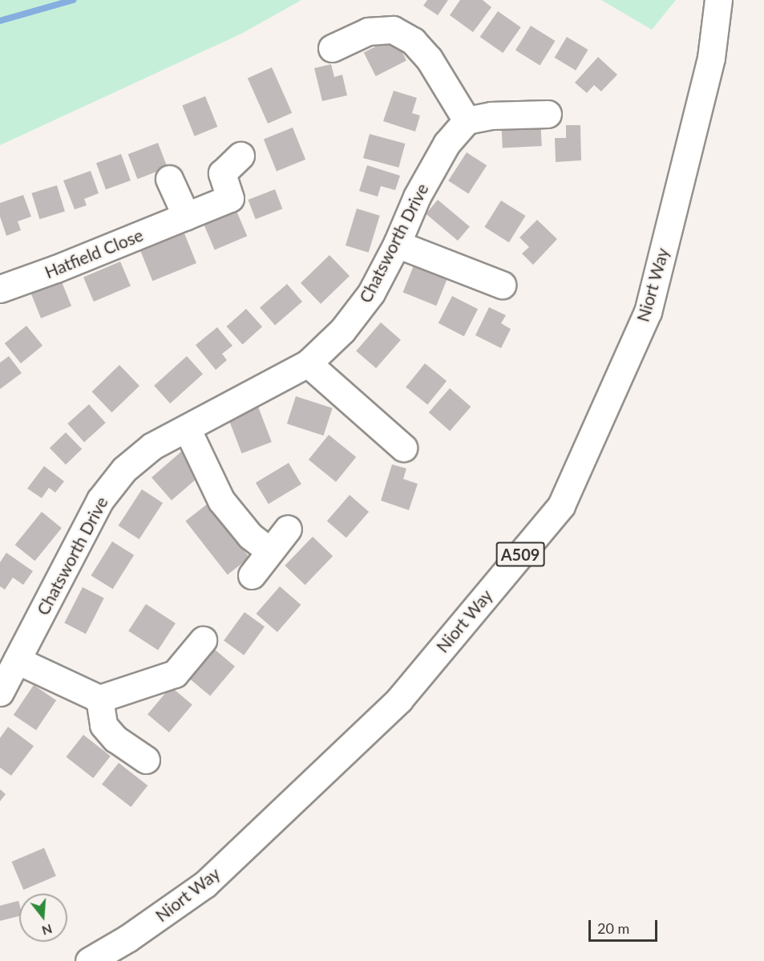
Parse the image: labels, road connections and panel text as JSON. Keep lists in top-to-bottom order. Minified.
{"streets":{"main road":["Chatsworth Drive","Hatfield Close","Niort Way","A509"]},"scale_bar":"20 m","north":"bottom"}
